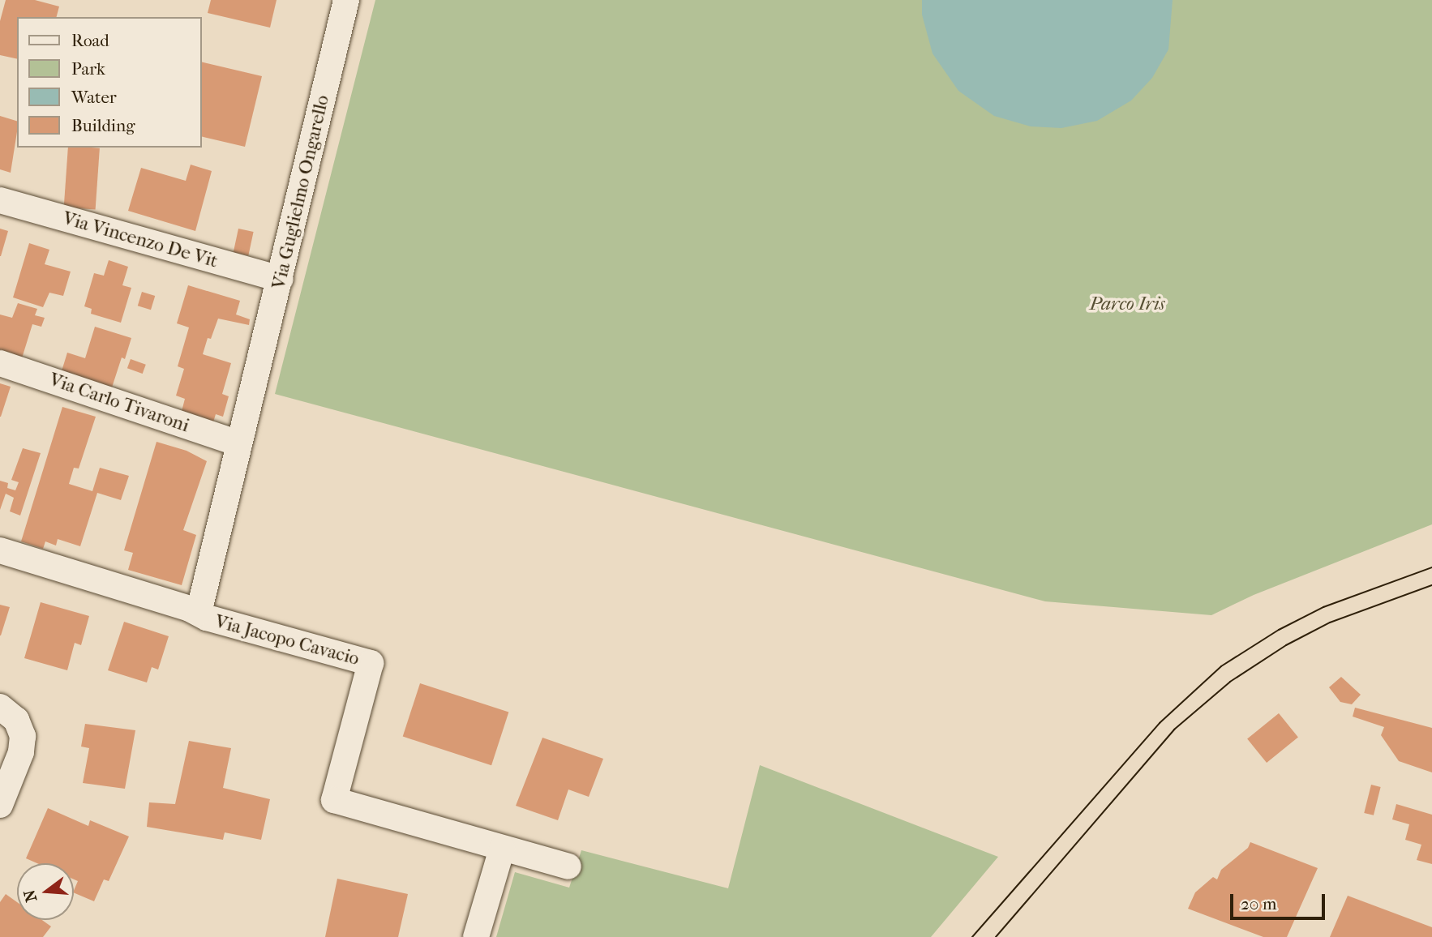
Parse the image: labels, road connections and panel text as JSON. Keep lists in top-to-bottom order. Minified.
{"streets":{"street":["Via Guglielmo Ongarello","Via Vincenzo De Vit","Via Carlo Tivaroni","Via Jacopo Cavacio"]},"crossings":[["Via Guglielmo Ongarello","Via Vincenzo De Vit"],["Via Guglielmo Ongarello","Via Carlo Tivaroni"],["Via Guglielmo Ongarello","Via Jacopo Cavacio"]],"parks":["Parco Iris"],"legend":["Road","Park","Water","Building"],"scale_bar":"20 m","north":"left"}
